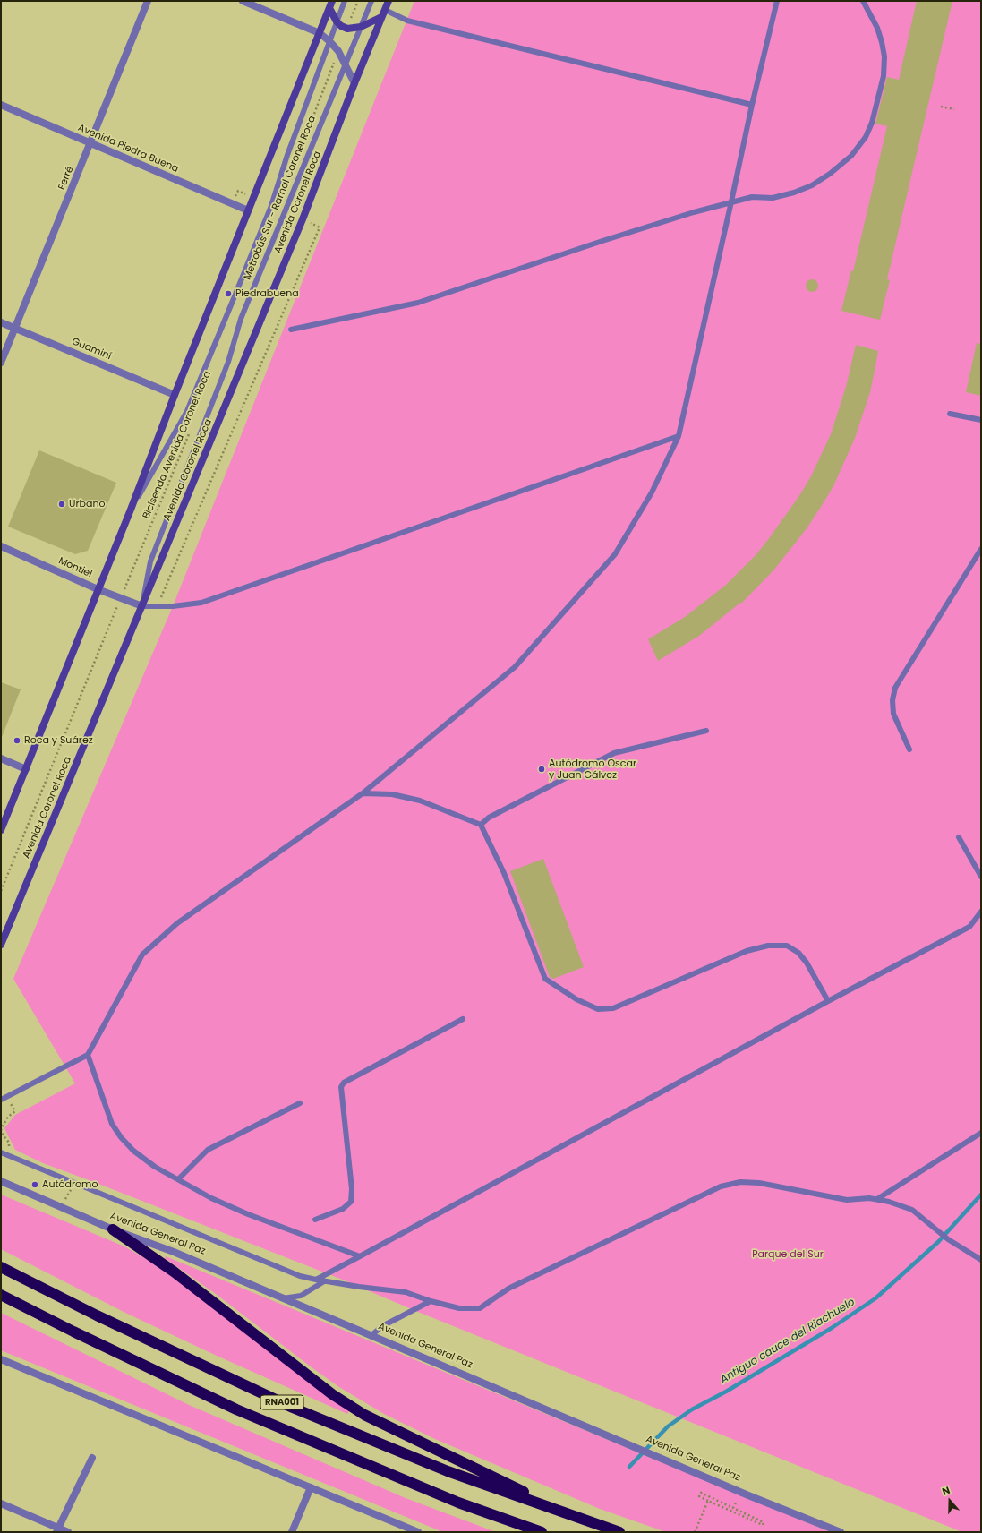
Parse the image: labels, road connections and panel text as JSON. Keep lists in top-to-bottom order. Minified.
{"streets":{"highway":["RNA001"],"main road":["Avenida Coronel Roca"],"street":["Avenida Piedra Buena","Ferré","Guaminí","Montiel","Avenida General Paz"],"lane":["Metrobús Sur - Ramal Coronel Roca"],"path":["Bicisenda Avenida Coronel Roca"]},"crossings":[["Avenida Piedra Buena","Ferré"],["Ferré","Guaminí"],["Metrobús Sur - Ramal Coronel Roca","Avenida Coronel Roca"],["Metrobús Sur - Ramal Coronel Roca","Montiel"],["Avenida Coronel Roca","Montiel"],["Bicisenda Avenida Coronel Roca","Montiel"]],"water":["Antiguo cauce del Riachuelo"],"parks":["Parque del Sur"],"places":["Piedrabuena","Urbano","Roca y Suárez","Autódromo Oscar y Juan Gálvez","Autódromo"],"north":"top"}
